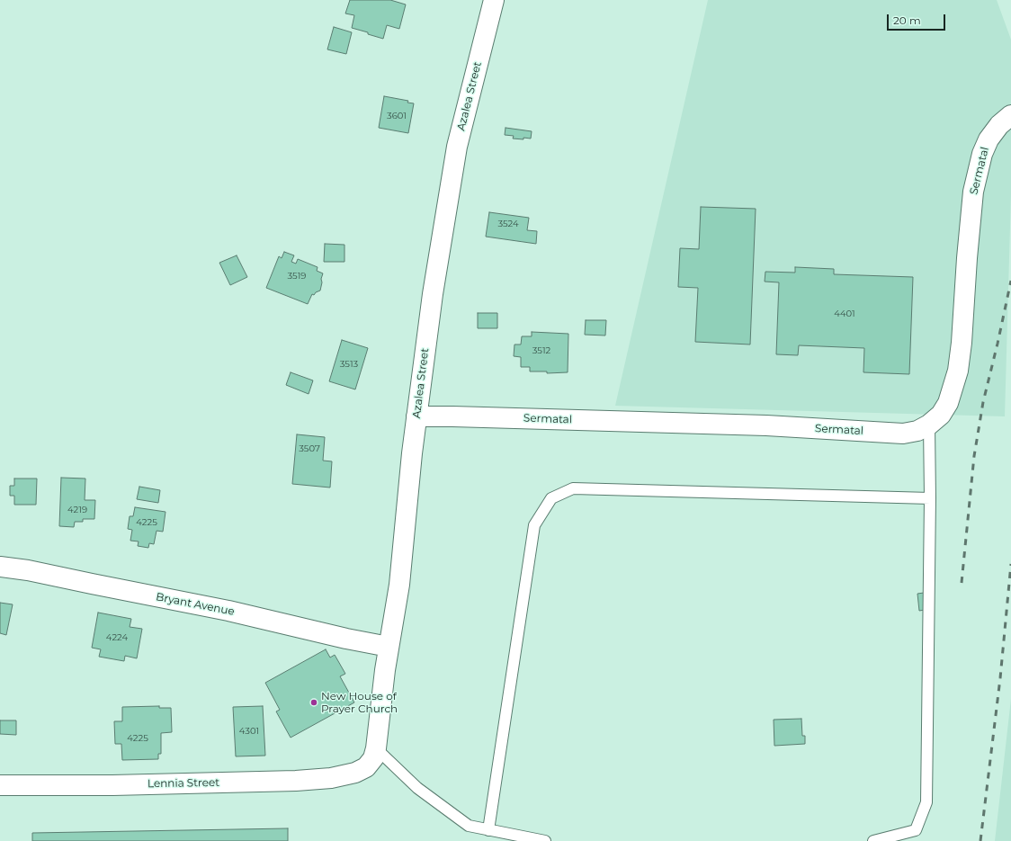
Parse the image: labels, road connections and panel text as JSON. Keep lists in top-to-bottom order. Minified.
{"streets":{"street":["Azalea Street","Sermatal","Bryant Avenue","Lennia Street"]},"crossings":[["Azalea Street","Sermatal"],["Azalea Street","Bryant Avenue"],["Azalea Street","Lennia Street"]],"places":["New House of Prayer Church"],"house_numbers":["3601","3524","3519","4401","3512","3513","3507","4219","4225","4224","4301","4225"],"scale_bar":"20 m"}
